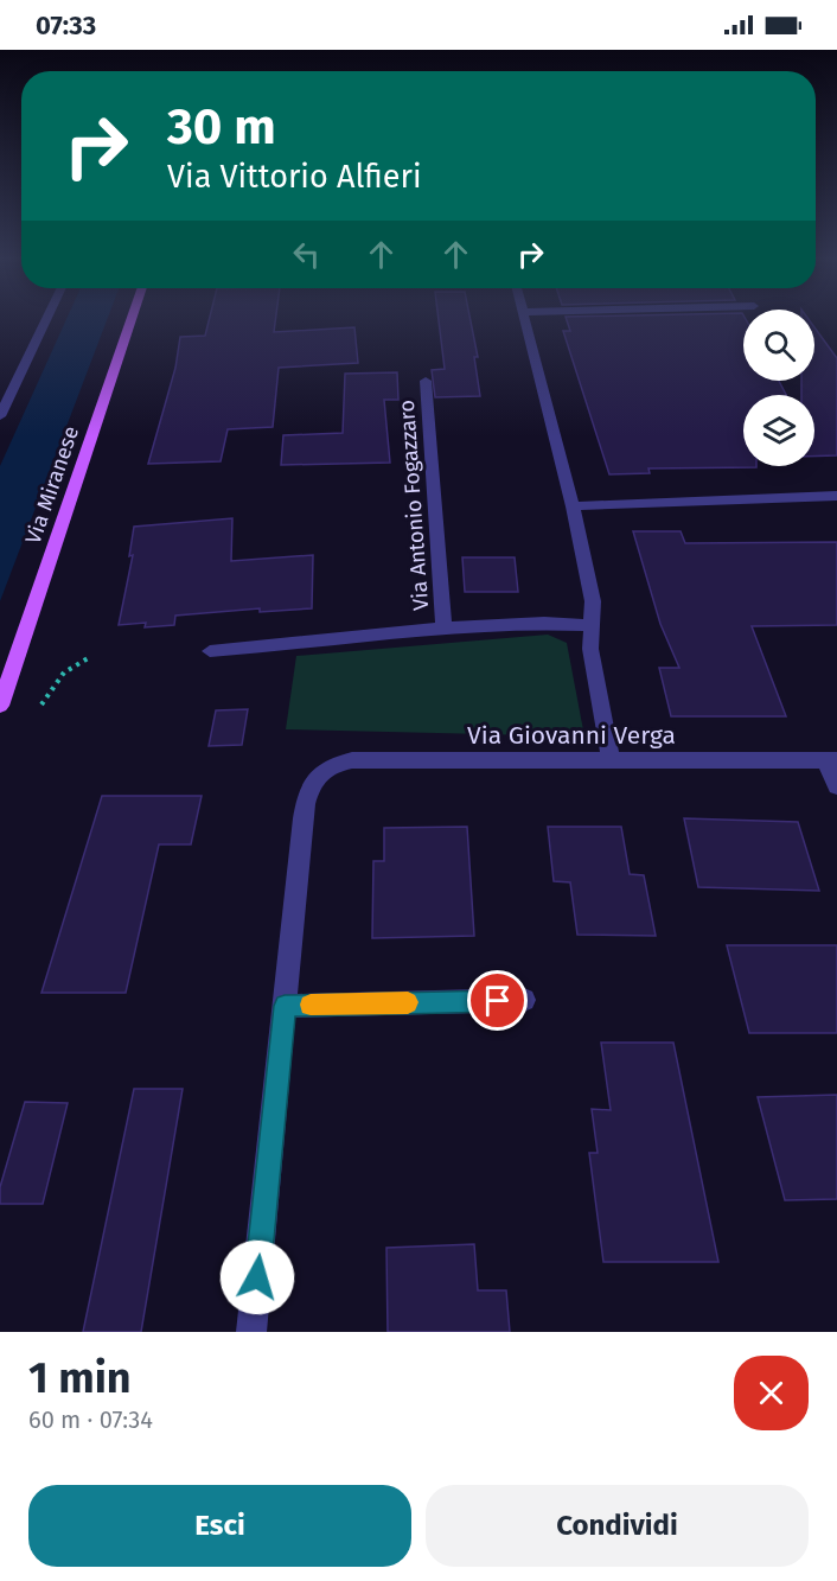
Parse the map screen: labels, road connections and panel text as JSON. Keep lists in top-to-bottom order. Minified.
{"streets":{"main road":["Via Miranese"],"street":["Via Antonio Fogazzaro","Via Giovanni Verga"]},"page":{"status":"07:33","turn":["30 m","Via Vittorio Alfieri"],"heading":["1 min","60 m · 07:34"],"buttons":["Esci","Condividi"]}}
